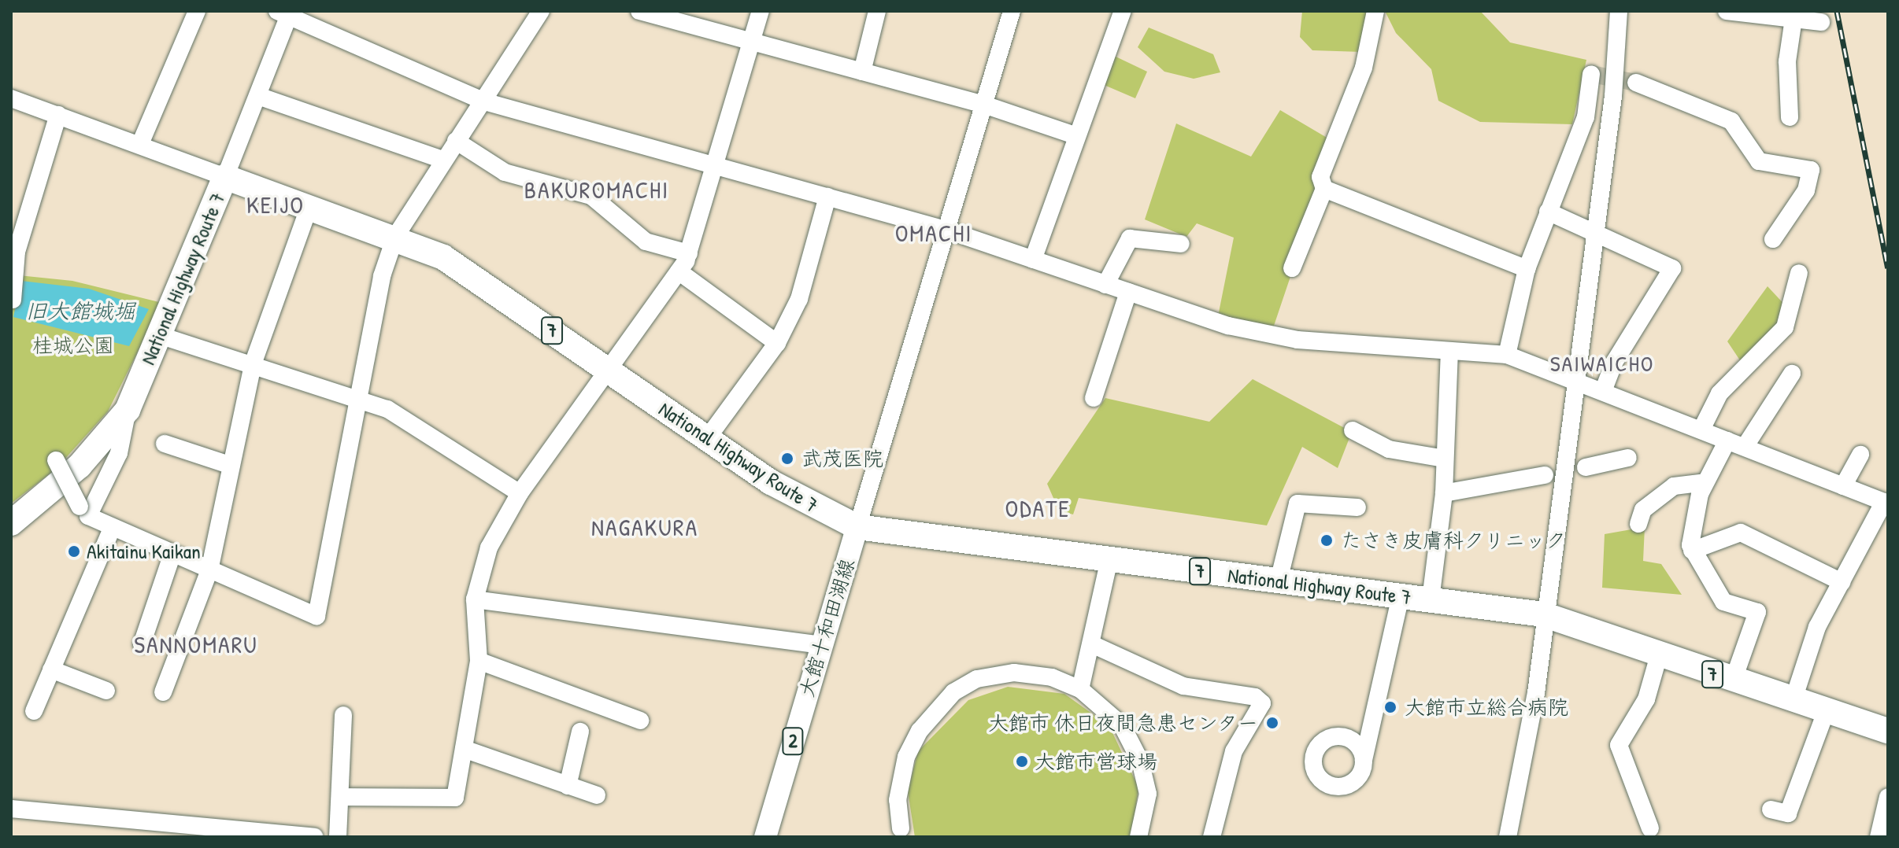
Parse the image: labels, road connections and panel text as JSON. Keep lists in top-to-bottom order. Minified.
{"streets":{"highway":["National Highway Route 7","7"],"main road":["大館十和田湖線","2"]},"crossings":[["National Highway Route 7","大館十和田湖線"]],"districts":["BAKUROMACHI","KEIJO","OMACHI","SAIWAICHO","ODATE","NAGAKURA","SANNOMARU"],"water":["旧大館城堀"],"parks":["桂城公園"],"places":["武茂医院","たさき皮膚科クリニック","Akitainu Kaikan","大館市立総合病院","大館市 休日夜間急患センター","大館市営球場"]}
